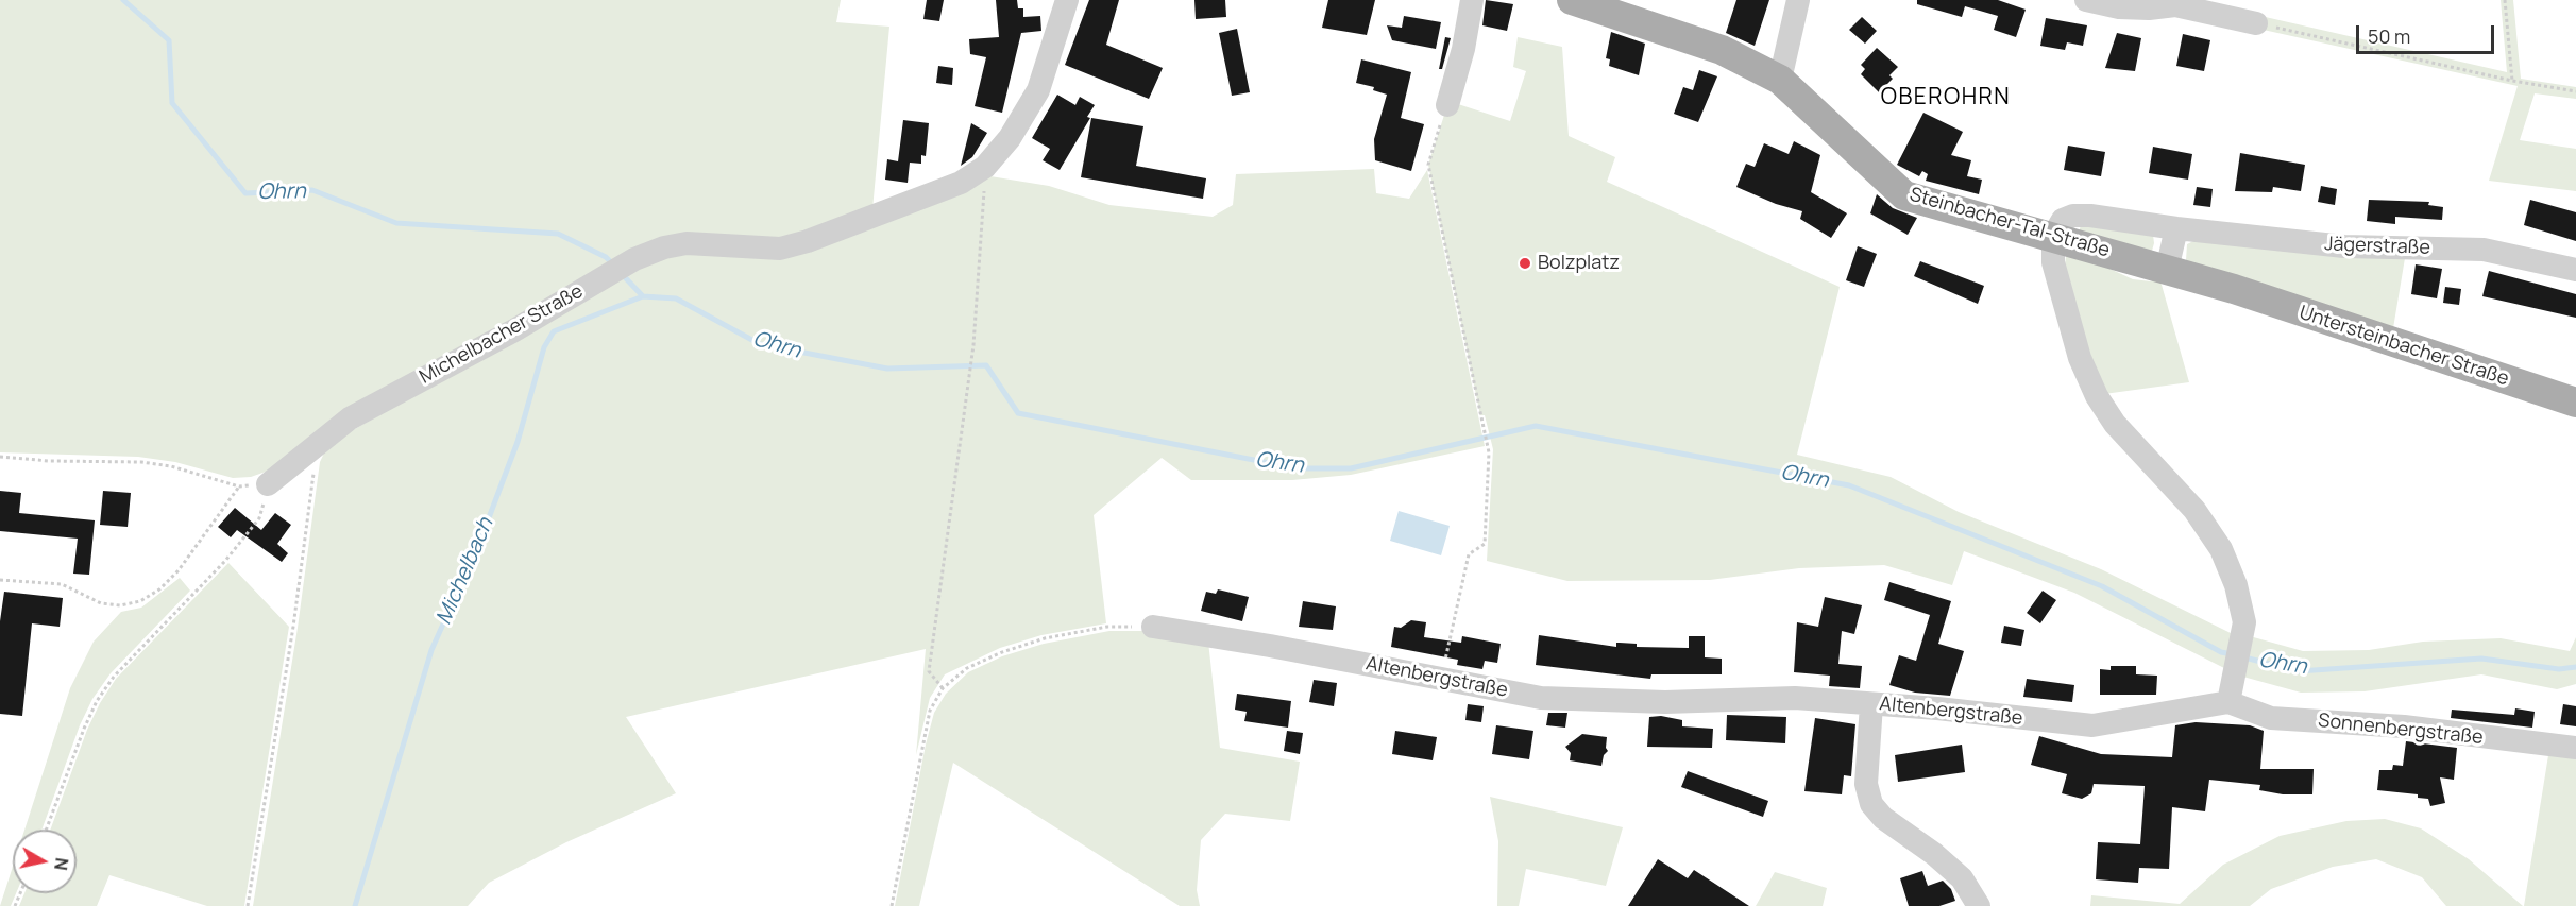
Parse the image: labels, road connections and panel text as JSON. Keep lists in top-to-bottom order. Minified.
{"streets":{"main road":["Steinbacher-Tal-Straße","Untersteinbacher Straße"],"street":["Jägerstraße","Michelbacher Straße","Altenbergstraße","Sonnenbergstraße"]},"crossings":[["Steinbacher-Tal-Straße","Jägerstraße"],["Steinbacher-Tal-Straße","Untersteinbacher Straße"],["Altenbergstraße","Sonnenbergstraße"]],"districts":["OBEROHRN"],"water":["Ohrn","Michelbach"],"places":["Bolzplatz"],"scale_bar":"50 m","north":"right"}
